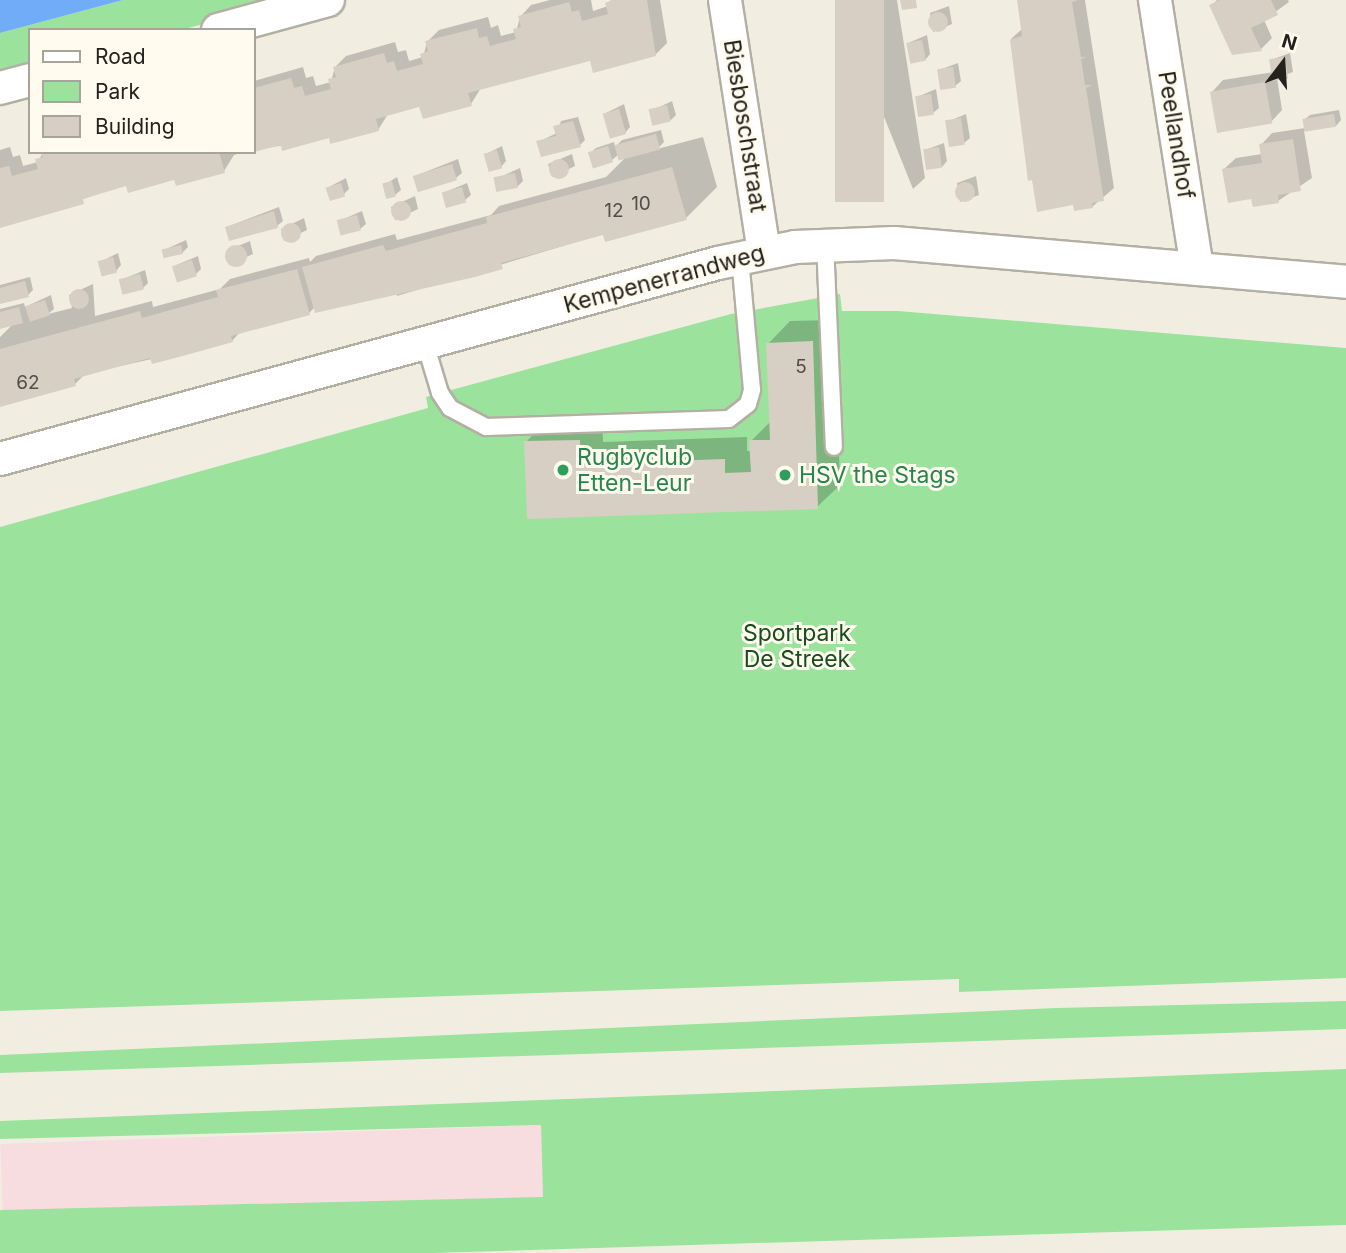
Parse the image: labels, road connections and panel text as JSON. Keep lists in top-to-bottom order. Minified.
{"streets":{"street":["Biesboschstraat","Peellandhof","Kempenerrandweg"]},"crossings":[["Biesboschstraat","Kempenerrandweg"],["Peellandhof","Kempenerrandweg"]],"parks":["Sportpark De Streek"],"places":["Rugbyclub Etten-Leur","HSV the Stags"],"house_numbers":["10","12","5","62"],"legend":["Road","Park","Building"],"north":"top"}
